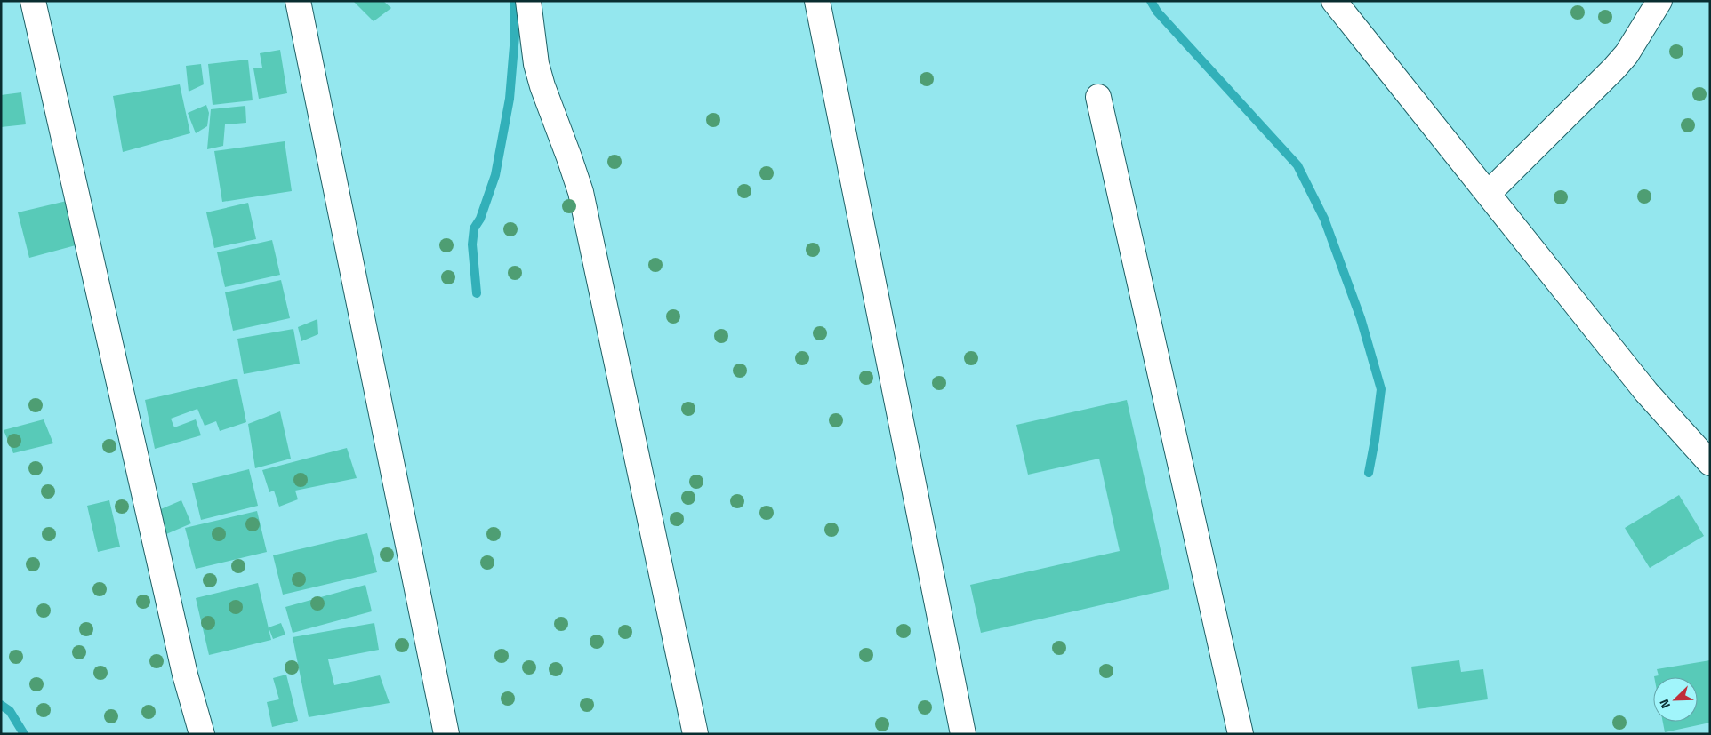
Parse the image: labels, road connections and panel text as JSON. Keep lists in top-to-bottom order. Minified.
{"north":"bottom left"}
